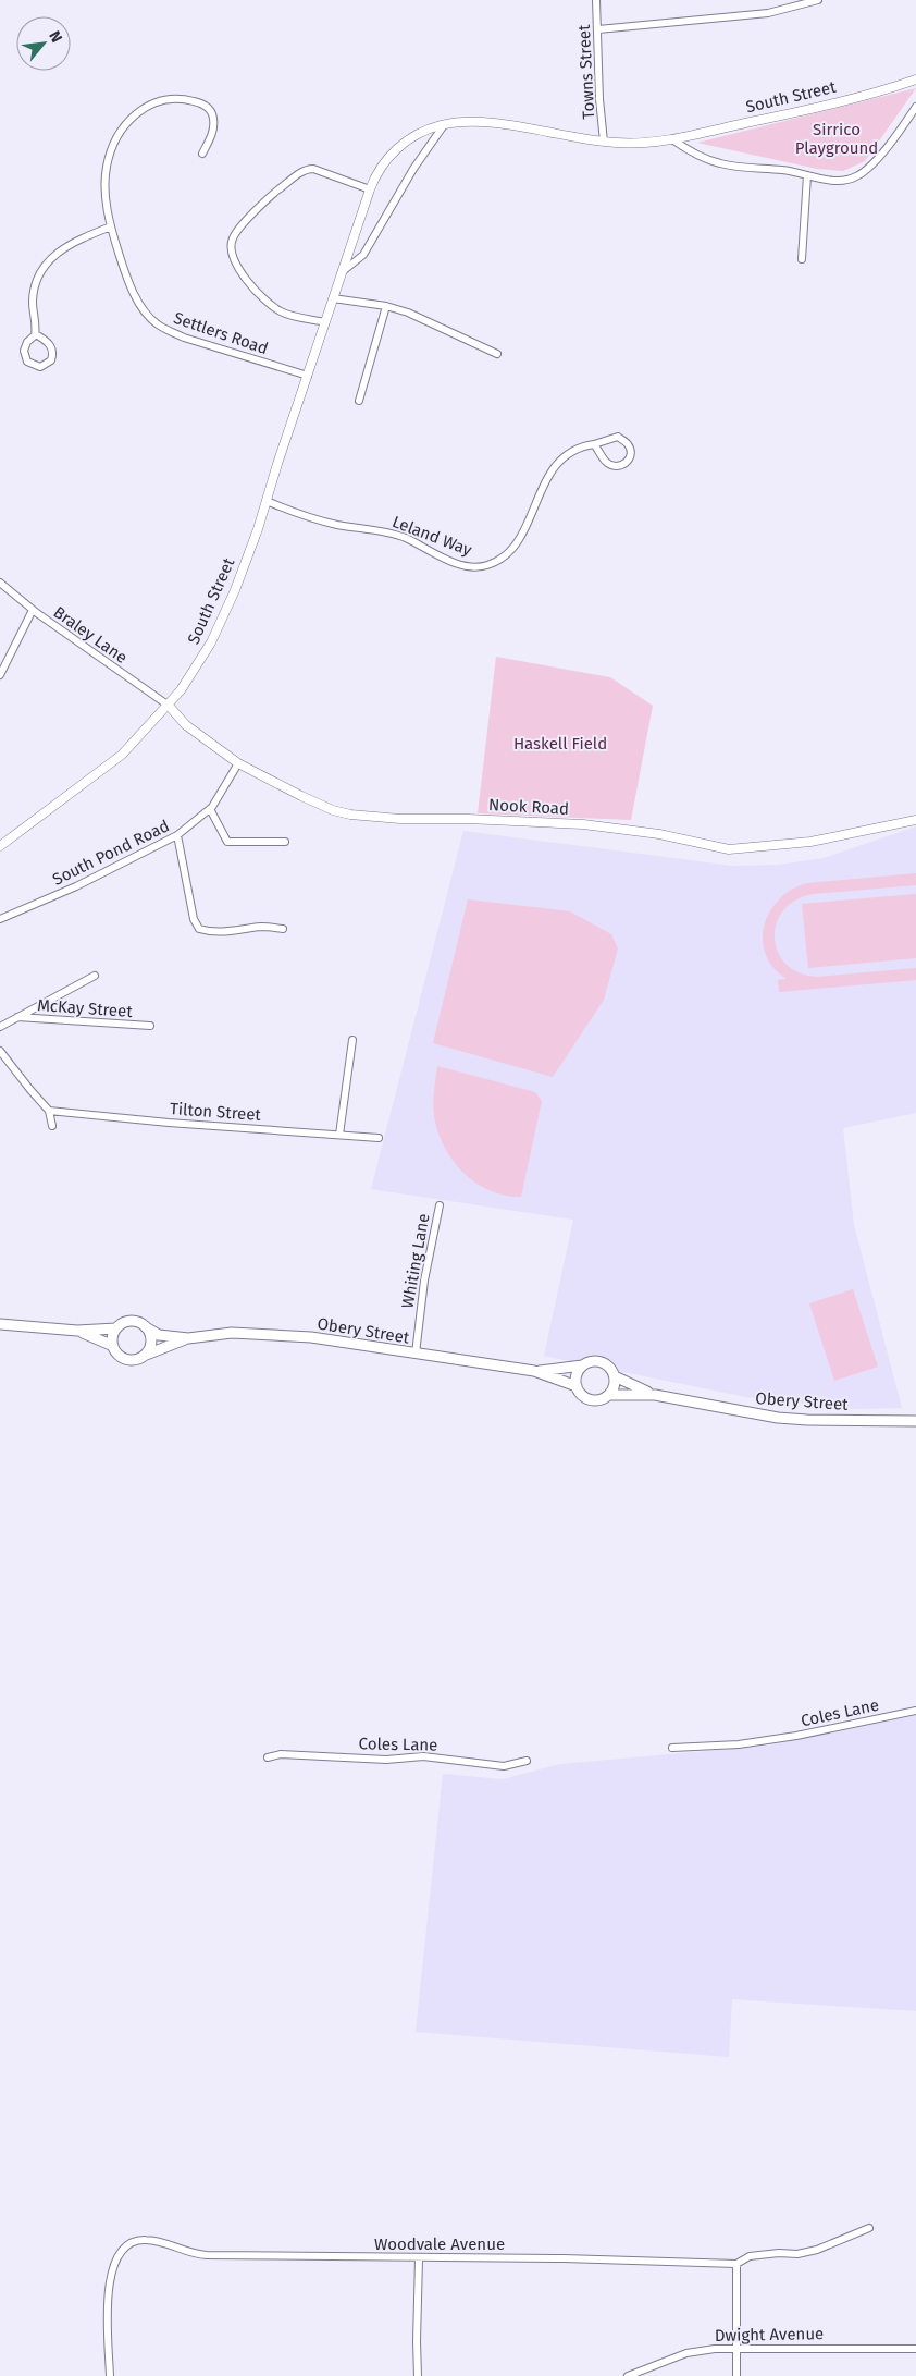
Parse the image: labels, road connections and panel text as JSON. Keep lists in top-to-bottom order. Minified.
{"streets":{"main road":["Obery Street"],"street":["Towns Street","South Street","Settlers Road","Leland Way","Braley Lane","Nook Road","South Pond Road","McKay Street","Tilton Street","Whiting Lane","Coles Lane","Woodvale Avenue","Dwight Avenue"]},"crossings":[["Towns Street","South Street"],["South Street","Settlers Road"],["South Street","Leland Way"],["South Street","Braley Lane"],["South Street","Nook Road"],["Braley Lane","Nook Road"],["Nook Road","South Pond Road"],["Whiting Lane","Obery Street"]],"parks":["Sirrico Playground","Haskell Field"],"north":"top right"}
